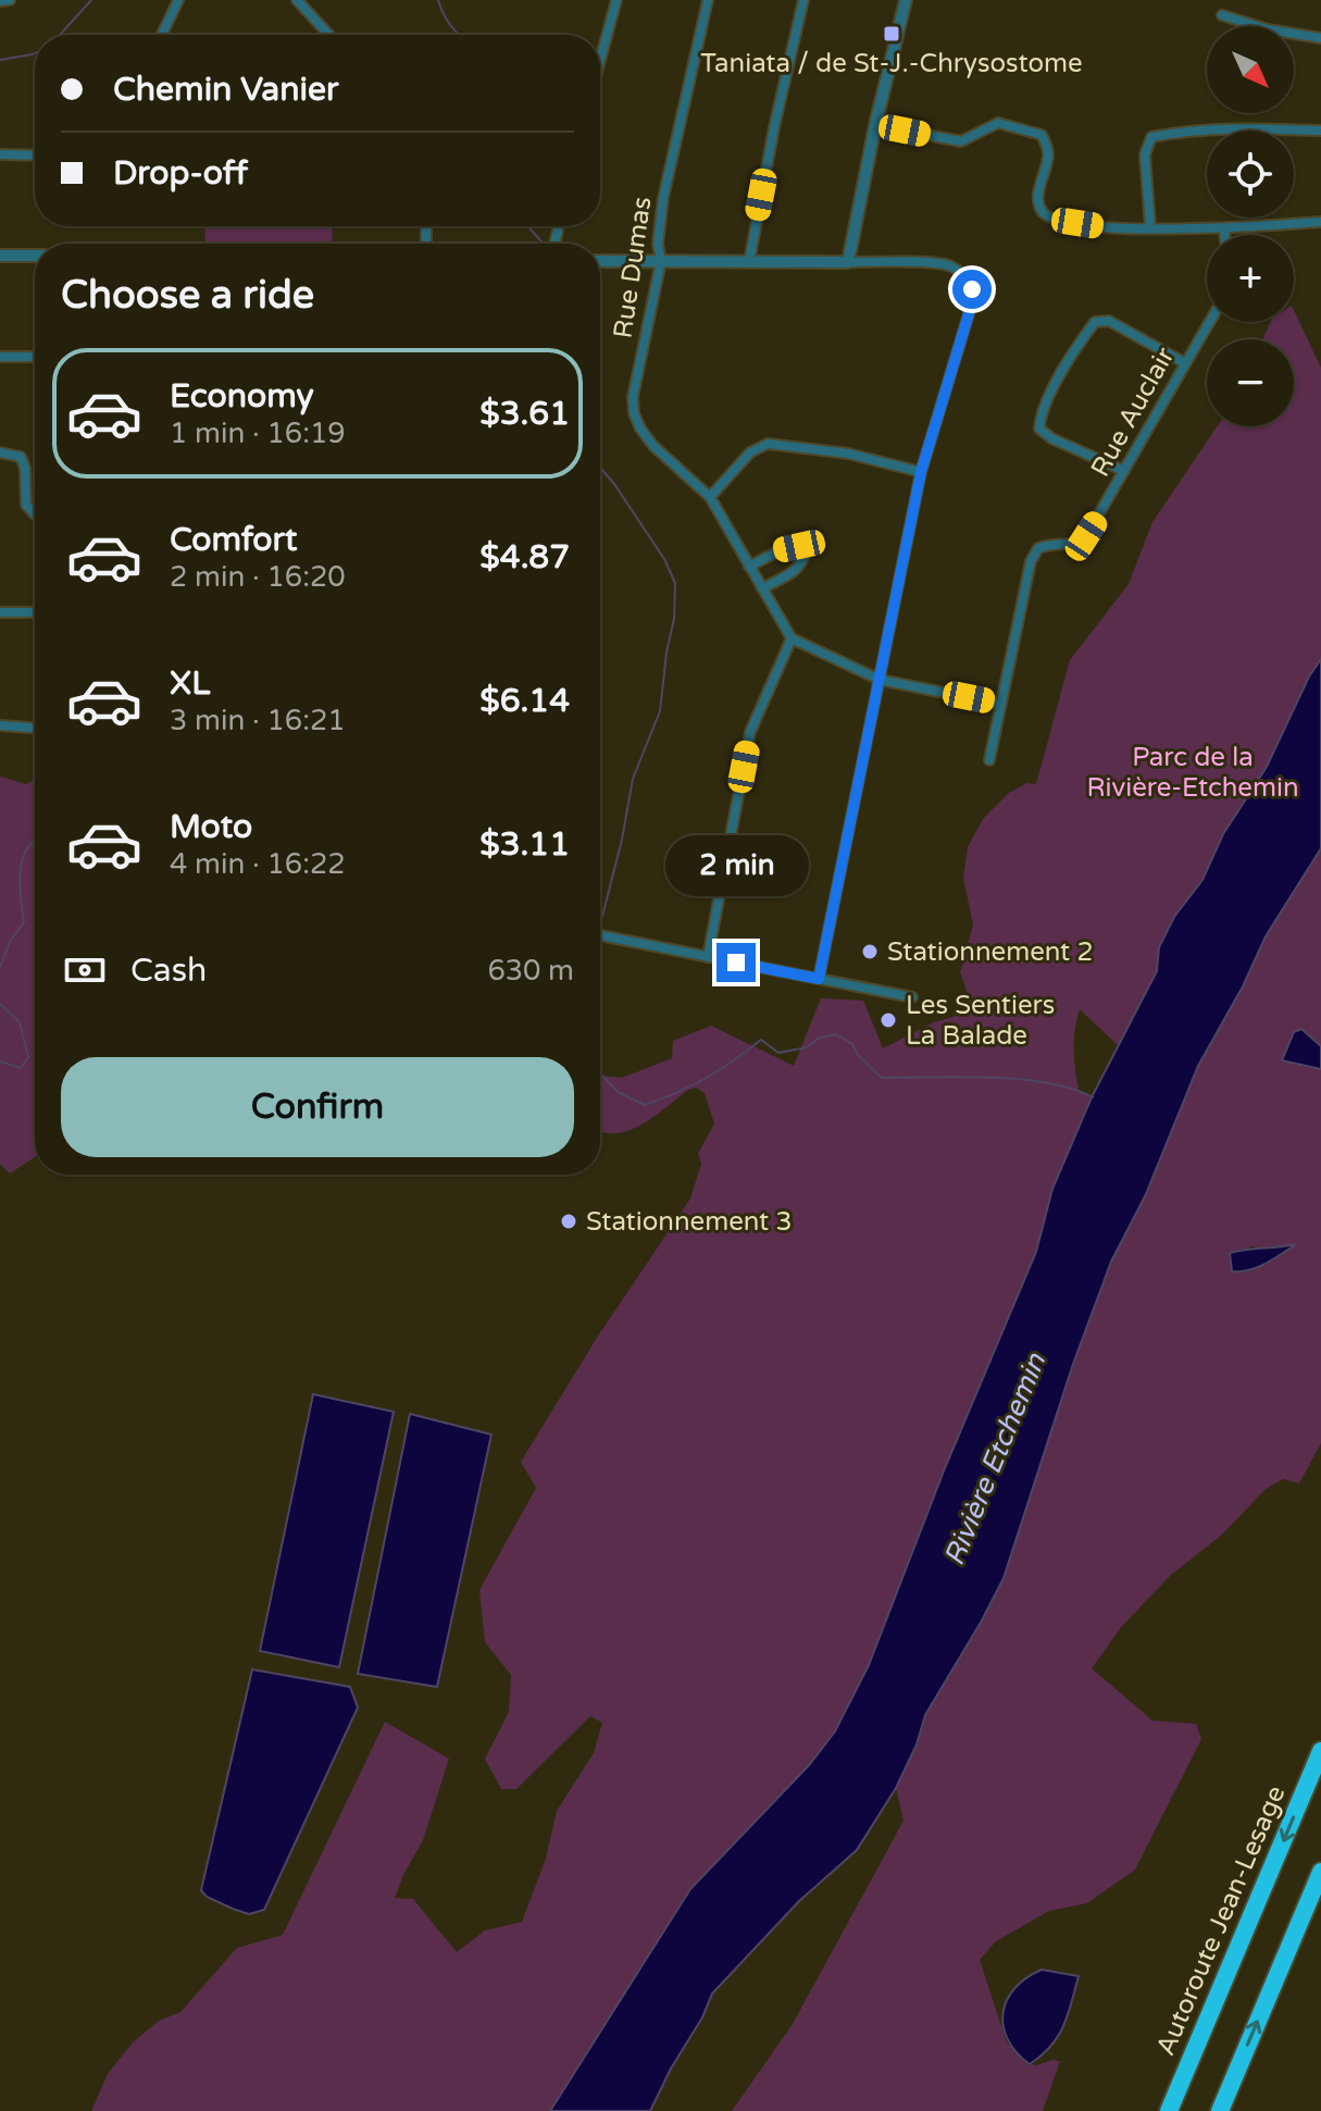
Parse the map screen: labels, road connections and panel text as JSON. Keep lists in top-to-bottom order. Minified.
{"streets":{"highway":["Autoroute Jean-Lesage"],"street":["Rue Dumas","Rue Auclair"]},"water":["Rivière Etchemin"],"parks":["Parc de la Rivière-Etchemin"],"places":{"transit":["Taniata / de St-J.-Chrysostome"],"other":["Stationnement 2","Les Sentiers La Balade","Stationnement 3"]},"north":"bottom right","page":{"map_buttons":["+","−"],"banner":["Chemin Vanier","Drop-off"],"heading":"Choose a ride","list":[{"name":"Economy","note":"1 min · 16:19","value":"$3.61"},{"name":"Comfort","note":"2 min · 16:20","value":"$4.87"},{"name":"XL","note":"3 min · 16:21","value":"$6.14"},{"name":"Moto","note":"4 min · 16:22","value":"$3.11"}],"bubble":"2 min","pay":["Cash","630 m"],"buttons":"Confirm"}}
